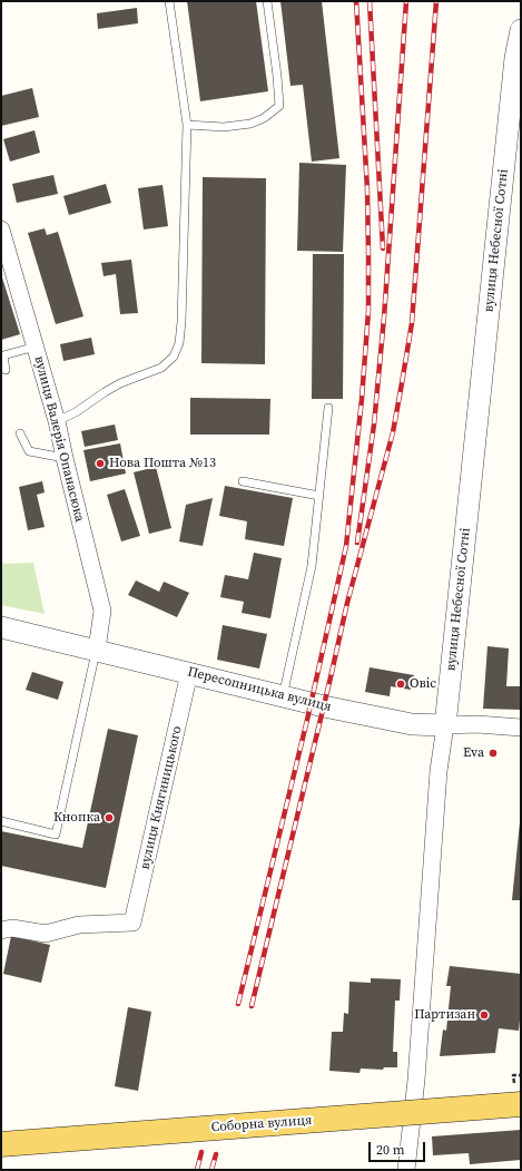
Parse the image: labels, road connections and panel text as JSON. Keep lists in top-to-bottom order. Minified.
{"streets":{"main road":["Соборна вулиця"],"street":["вулиця Небесної Сотні","вулиця Валерія Опанасюка","Пересопницька вулиця","вулиця Княгиницького"]},"crossings":[["вулиця Небесної Сотні","Пересопницька вулиця"],["вулиця Валерія Опанасюка","Пересопницька вулиця"],["Пересопницька вулиця","вулиця Княгиницького"]],"places":["Нова Пошта №13","Овіс","Eva","Кнопка","Партизан"],"scale_bar":"20 m"}
